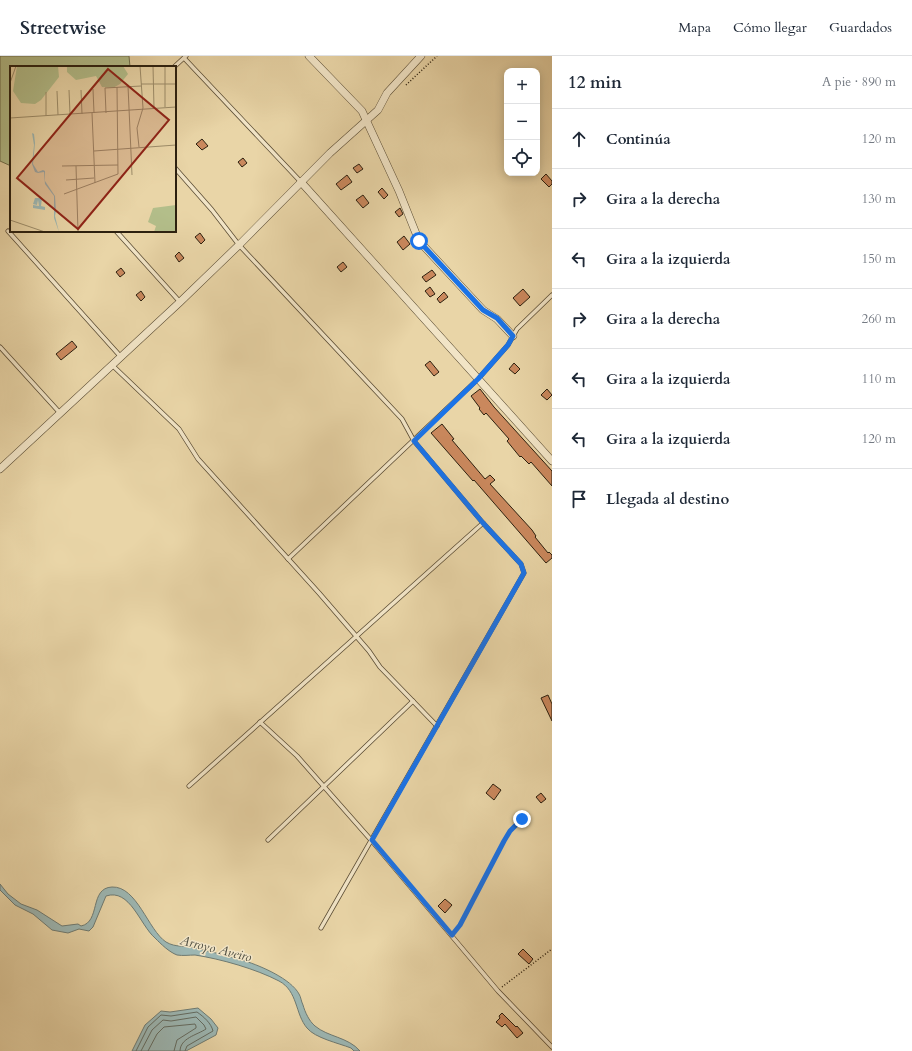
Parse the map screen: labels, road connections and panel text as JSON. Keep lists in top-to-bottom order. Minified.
{"water":["Arroyo Aveiro"],"page":{"header":"Streetwise","nav":["Mapa","Cómo llegar","Guardados"],"heading":["12 min","A pie · 890 m"],"map_buttons":["+","−"],"list":[["Continúa","120 m"],["Gira a la derecha","130 m"],["Gira a la izquierda","150 m"],["Gira a la derecha","260 m"],["Gira a la izquierda","110 m"],["Gira a la izquierda","120 m"],"Llegada al destino"]}}
